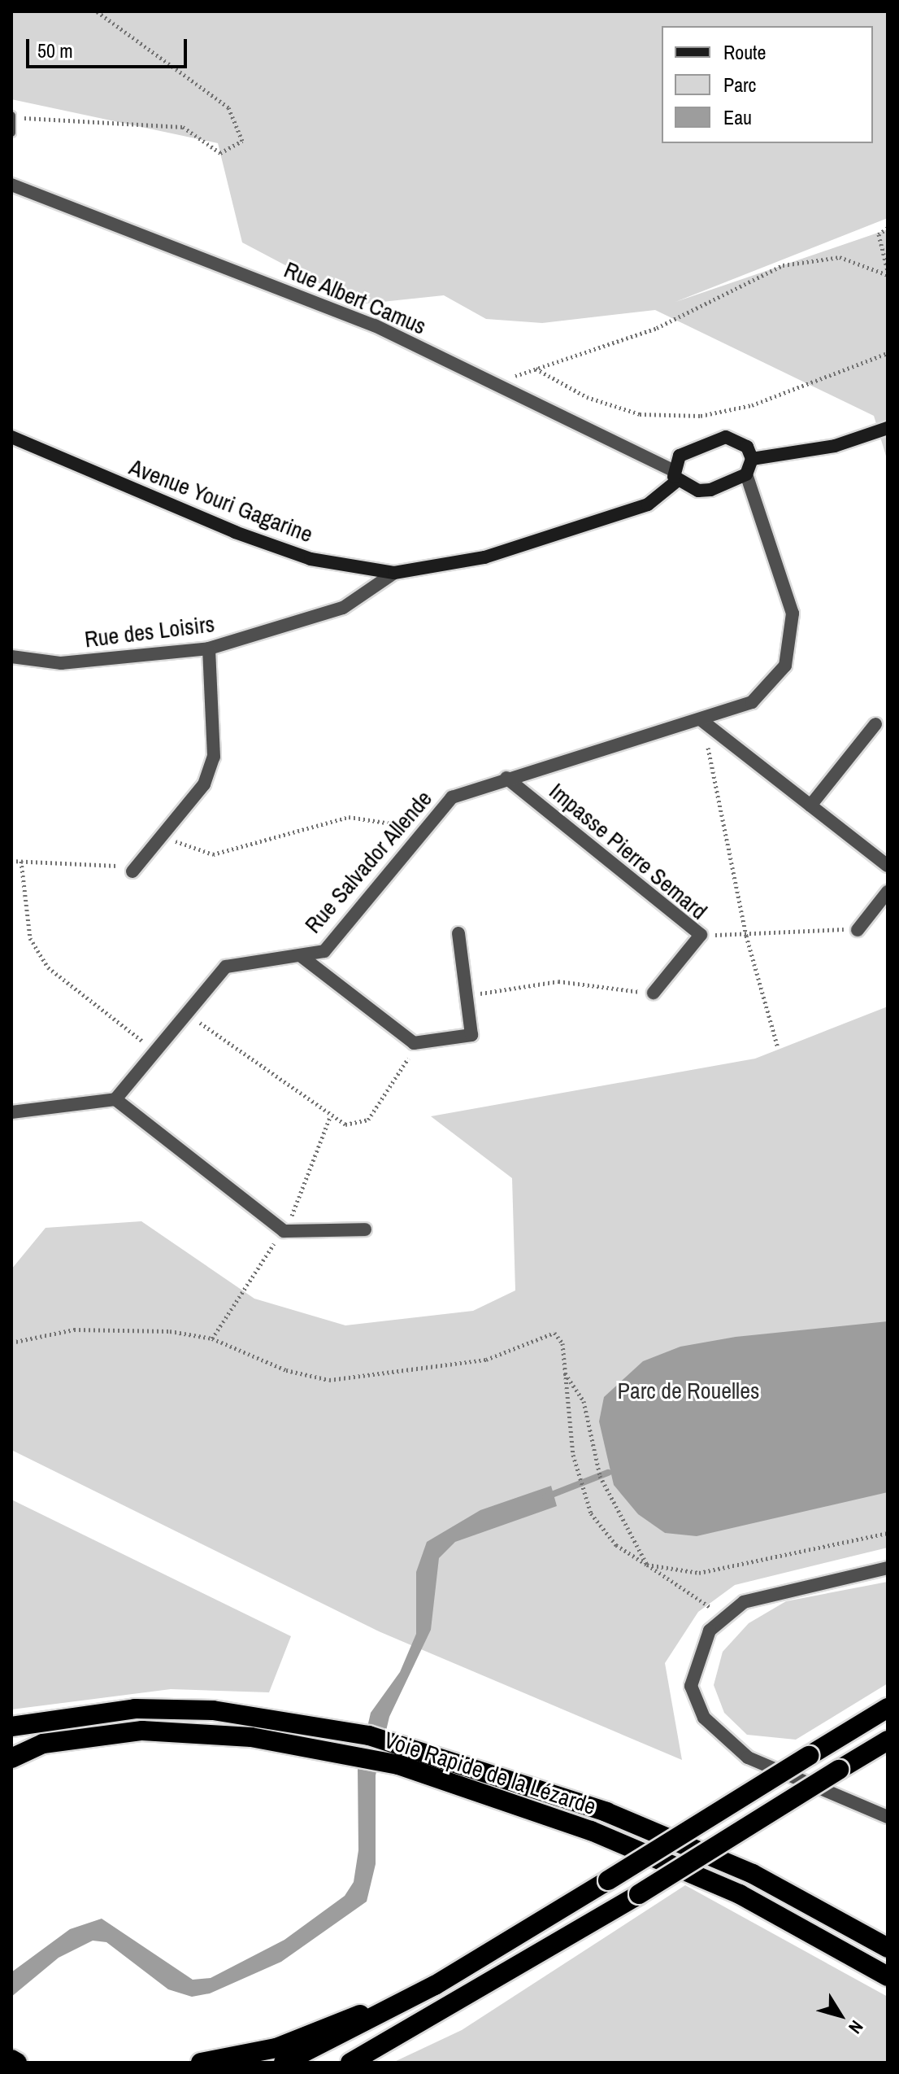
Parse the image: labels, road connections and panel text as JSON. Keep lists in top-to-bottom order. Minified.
{"streets":{"highway":["Voie Rapide de la Lézarde"],"street":["Rue Albert Camus","Avenue Youri Gagarine","Rue des Loisirs","Impasse Pierre Semard","Rue Salvador Allende"]},"crossings":[["Rue Albert Camus","Avenue Youri Gagarine"],["Avenue Youri Gagarine","Rue des Loisirs"],["Impasse Pierre Semard","Rue Salvador Allende"]],"parks":["Parc de Rouelles"],"legend":["Route","Parc","Eau"],"scale_bar":"50 m","north":"bottom right"}
